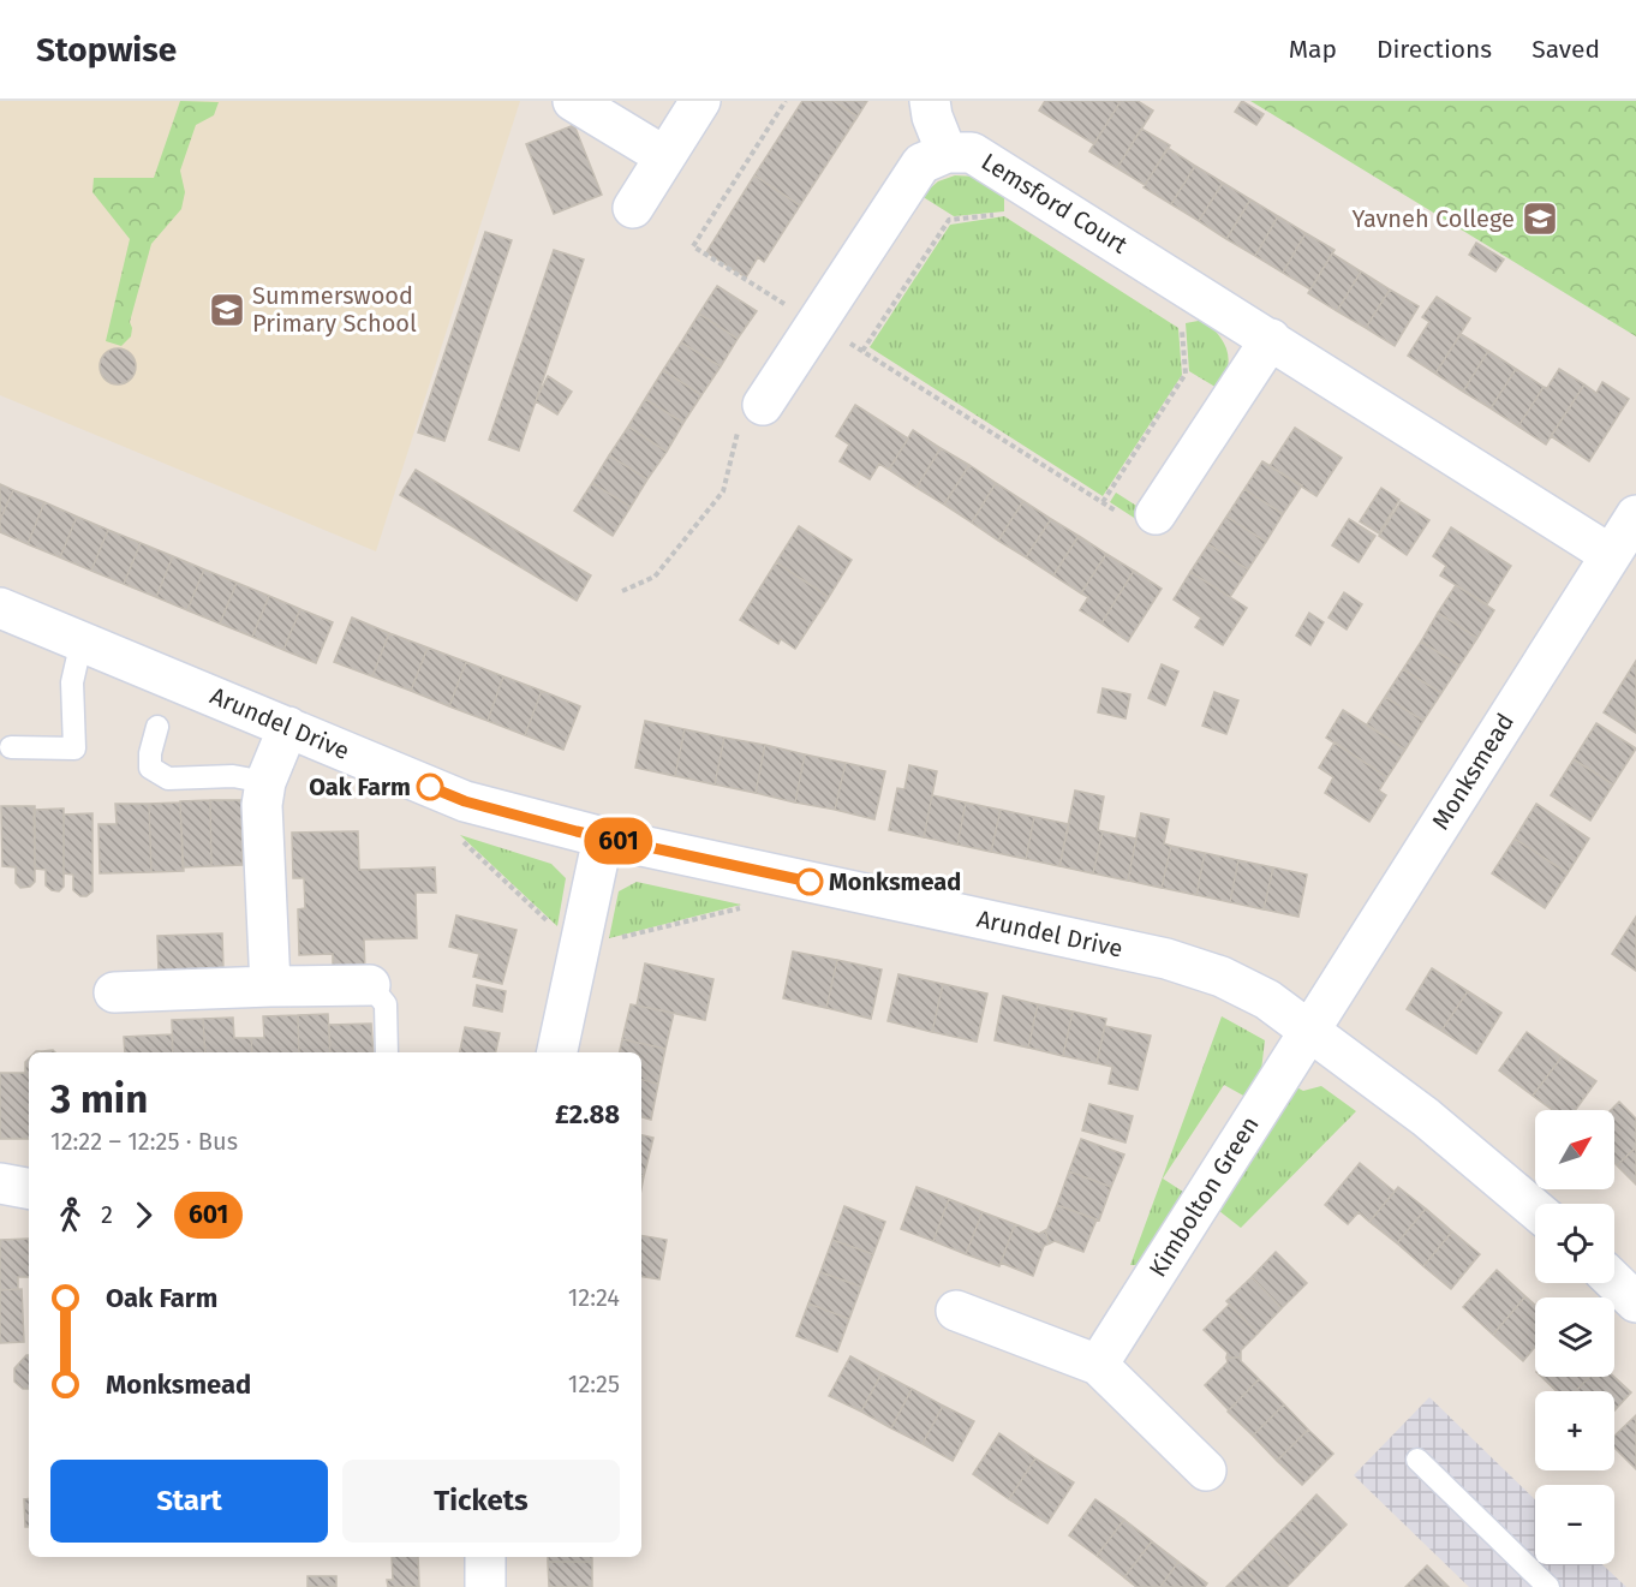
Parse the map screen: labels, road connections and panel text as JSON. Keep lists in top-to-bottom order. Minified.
{"streets":{"street":["Lemsford Court","Arundel Drive","Monksmead","Kimbolton Green"]},"crossings":[["Lemsford Court","Monksmead"],["Arundel Drive","Monksmead"],["Arundel Drive","Kimbolton Green"],["Monksmead","Kimbolton Green"]],"places":{"school or university":["Yavneh College","Summerswood Primary School"],"other":["Oak Farm","Monksmead"]},"lines":["bus line 601"],"north":"top right","page":{"header":"Stopwise","nav":["Map","Directions","Saved"],"on_map":"601","heading":["3 min","12:22 – 12:25 · Bus","£2.88"],"map_buttons":["+","−"],"legs":["2","601"],"list":[{"name":"Oak Farm","value":"12:24"},{"name":"Monksmead","value":"12:25"}],"buttons":["Start","Tickets"]}}
